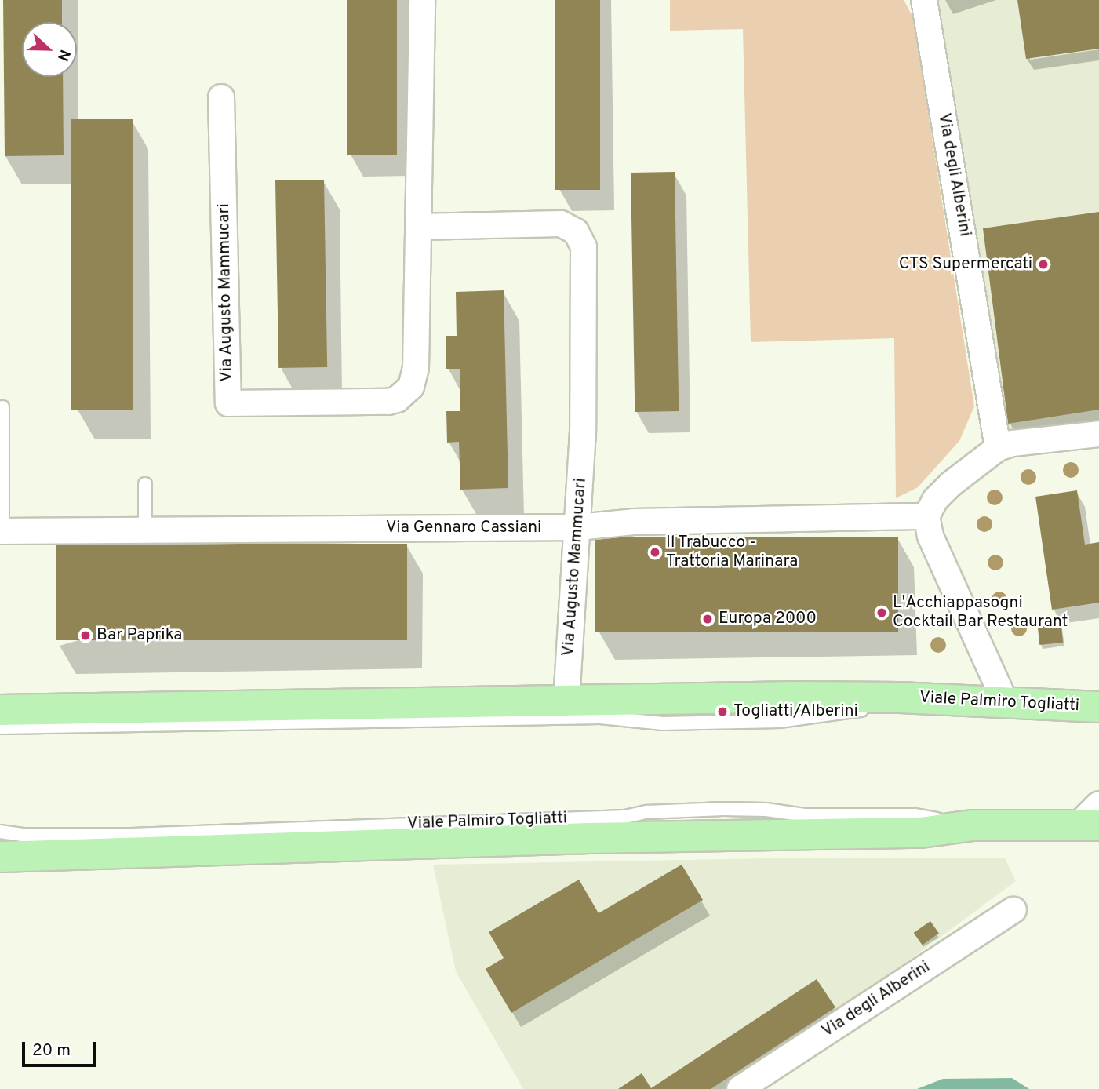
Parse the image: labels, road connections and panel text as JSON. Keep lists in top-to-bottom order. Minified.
{"streets":{"main road":["Viale Palmiro Togliatti"],"street":["Via degli Alberini","Via Augusto Mammucari","Via Gennaro Cassiani"]},"crossings":[["Via Augusto Mammucari","Via Gennaro Cassiani"],["Via Augusto Mammucari","Viale Palmiro Togliatti"]],"places":["CTS Supermercati","Il Trabucco - Trattoria Marinara","L'Acchiappasogni Cocktail Bar Restaurant","Europa 2000","Bar Paprika","Togliatti/Alberini"],"scale_bar":"20 m","north":"right"}
